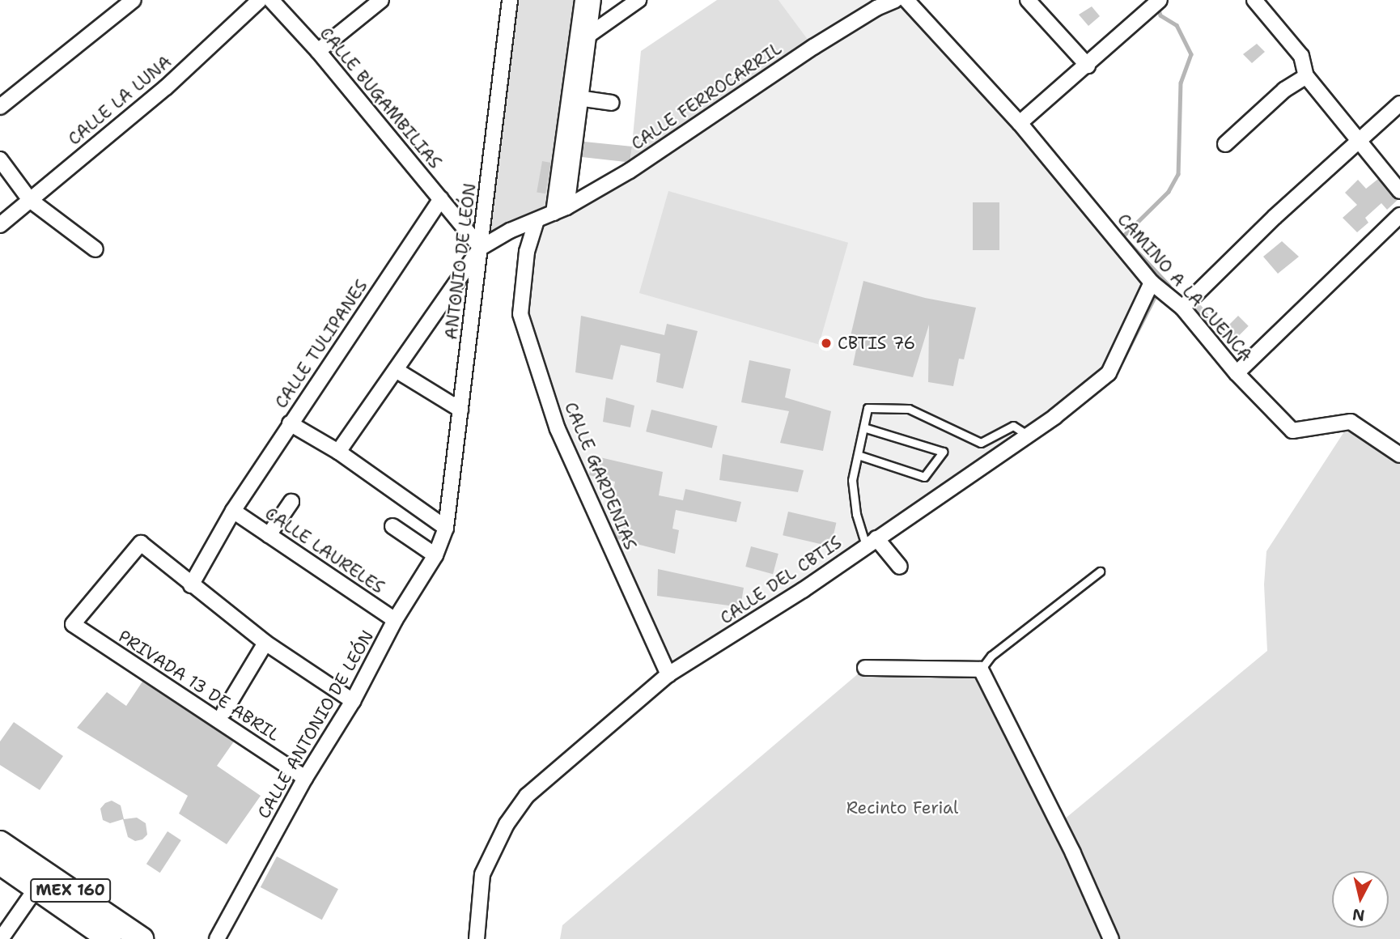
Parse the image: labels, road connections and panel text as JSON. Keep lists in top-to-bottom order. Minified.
{"streets":{"main road":["MEX 160"],"street":["CALLE FERROCARRIL","CALLE BUGAMBILIAS","CALLE LA LUNA","ANTONIO DE LEÓN","CAMINO A LA CUENCA","CALLE TULIPANES","CALLE GARDENIAS","CALLE LAURELES","CALLE DEL CBTIS","PRIVADA 13 DE ABRIL","CALLE ANTONIO DE LEÓN"]},"crossings":[["CALLE FERROCARRIL","CALLE BUGAMBILIAS"],["CALLE FERROCARRIL","ANTONIO DE LEÓN"],["CALLE FERROCARRIL","CALLE GARDENIAS"],["CALLE BUGAMBILIAS","ANTONIO DE LEÓN"],["CALLE BUGAMBILIAS","CALLE TULIPANES"],["ANTONIO DE LEÓN","CALLE ANTONIO DE LEÓN"],["CAMINO A LA CUENCA","CALLE DEL CBTIS"],["CALLE TULIPANES","CALLE LAURELES"],["CALLE TULIPANES","PRIVADA 13 DE ABRIL"],["CALLE GARDENIAS","CALLE DEL CBTIS"],["CALLE LAURELES","CALLE ANTONIO DE LEÓN"],["PRIVADA 13 DE ABRIL","CALLE ANTONIO DE LEÓN"]],"parks":["Recinto Ferial"],"places":["CBTIS 76"],"north":"bottom"}
